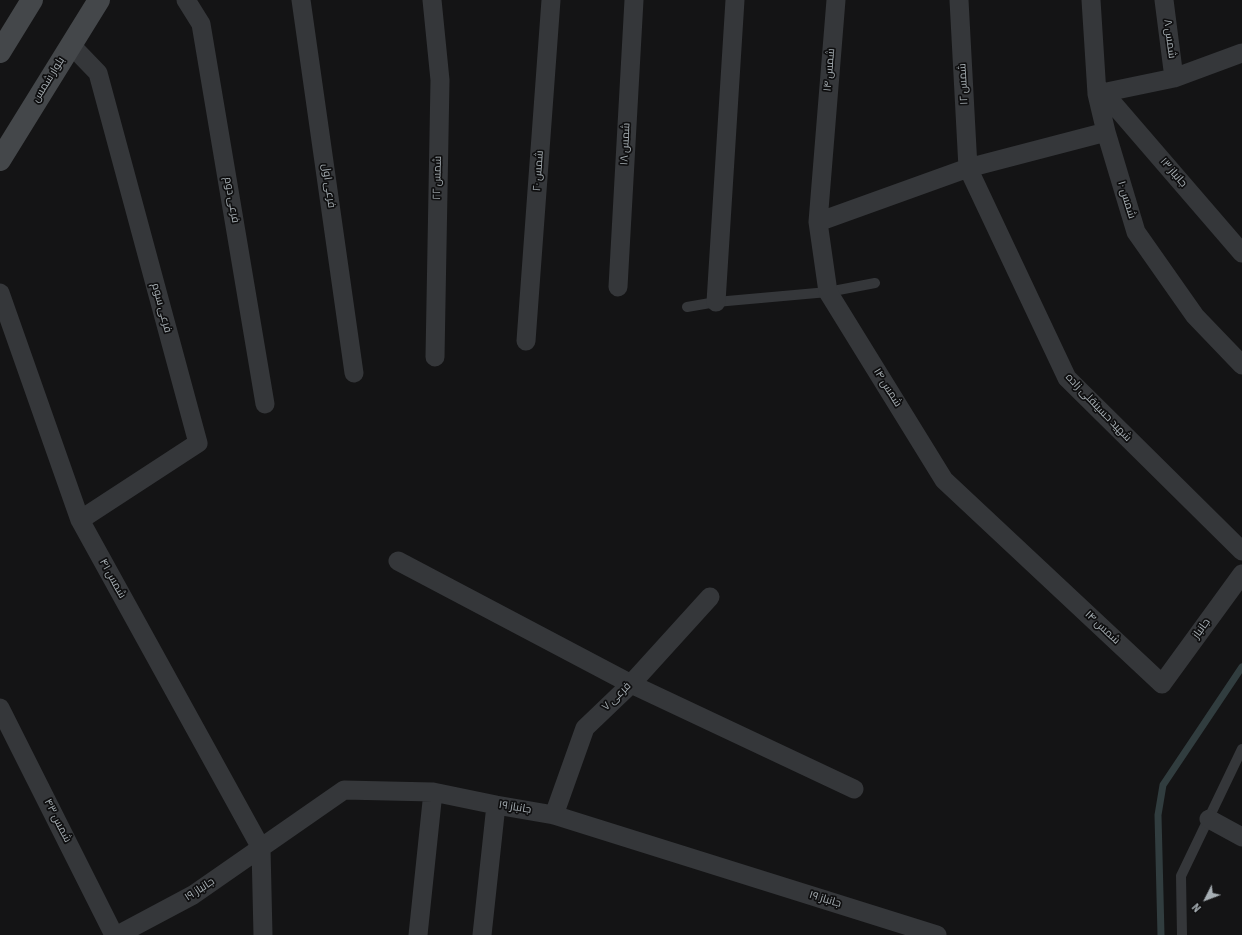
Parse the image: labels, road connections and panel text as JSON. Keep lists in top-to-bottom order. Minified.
{"streets":{"street":["شمس ۸","شمس ۱۴","بلوار شمس","شمس ۱۲","شمس ۱۸","شمس ۲۰","جانباز ۱۳","شمس ۲۲","فرعی اول","فرعی دوم","شمس ۱۰","فرعی سوم","شهید حسینقلی زاده","شمس ۴۱","جانباز","فرعی ۷","جانباز ۱۹","شمس ۴۳"]},"crossings":[["شمس ۱۴","جانباز"],["بلوار شمس","فرعی سوم"],["شمس ۱۲","شهید حسینقلی زاده"],["جانباز ۱۳","شمس ۱۰"],["فرعی سوم","شمس ۴۱"],["شمس ۴۱","جانباز ۱۹"],["فرعی ۷","جانباز ۱۹"]],"north":"bottom left"}
